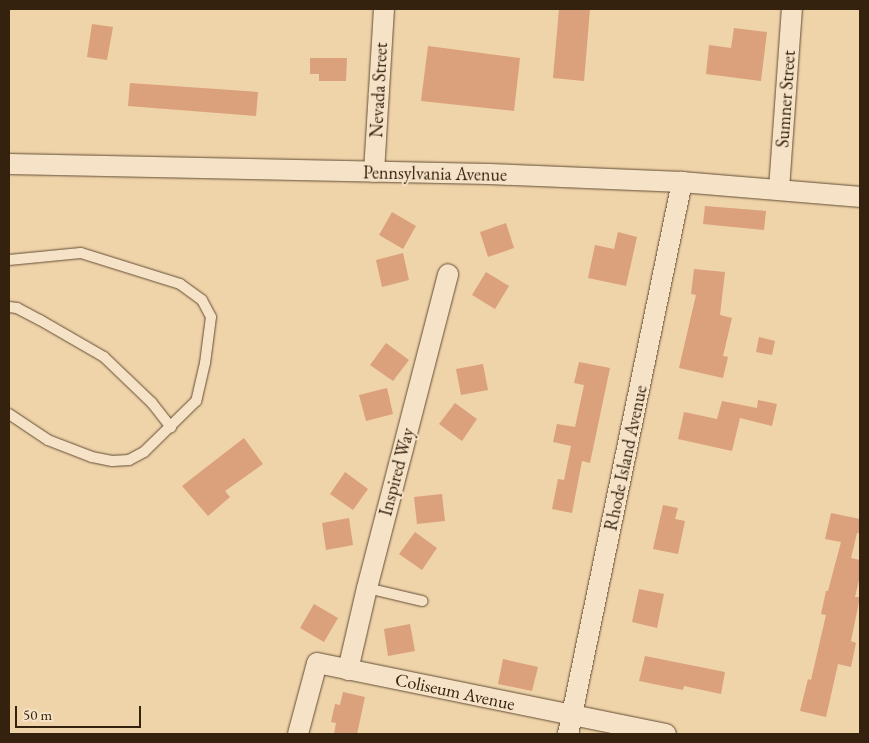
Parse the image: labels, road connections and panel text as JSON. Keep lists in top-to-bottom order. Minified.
{"streets":{"street":["Nevada Street","Sumner Street","Pennsylvania Avenue","Rhode Island Avenue","Inspired Way","Coliseum Avenue"]},"crossings":[["Nevada Street","Pennsylvania Avenue"],["Sumner Street","Pennsylvania Avenue"],["Pennsylvania Avenue","Rhode Island Avenue"],["Rhode Island Avenue","Coliseum Avenue"],["Inspired Way","Coliseum Avenue"]],"scale_bar":"50 m"}
